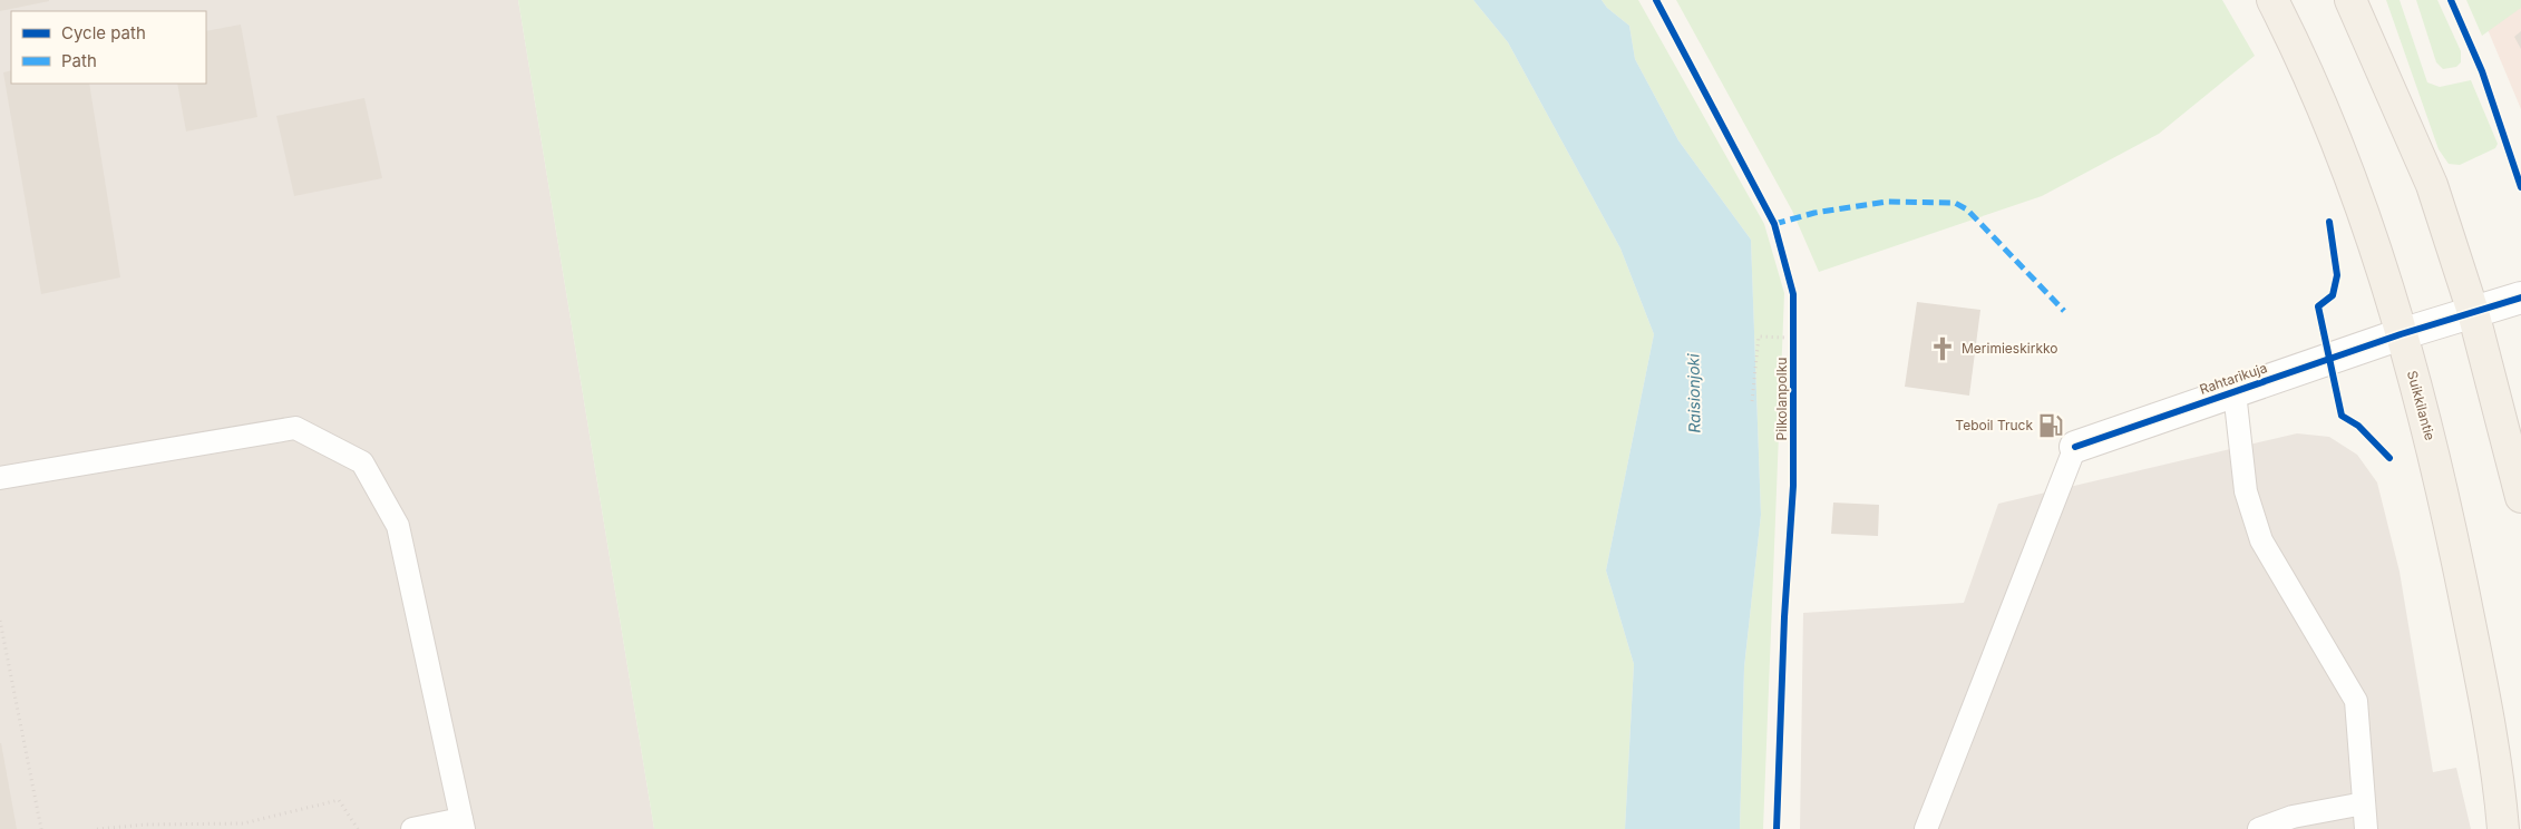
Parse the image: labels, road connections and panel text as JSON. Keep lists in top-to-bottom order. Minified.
{"streets":{"main road":["Suikkilantie"],"street":["Rahtarikuja"],"cycle path":["Pilkolanpolku"]},"crossings":[["Rahtarikuja","Suikkilantie"]],"water":["Raisionjoki"],"places":{"church":["Merimieskirkko"],"fuel station":["Teboil Truck"]},"legend":["Cycle path","Path"]}
